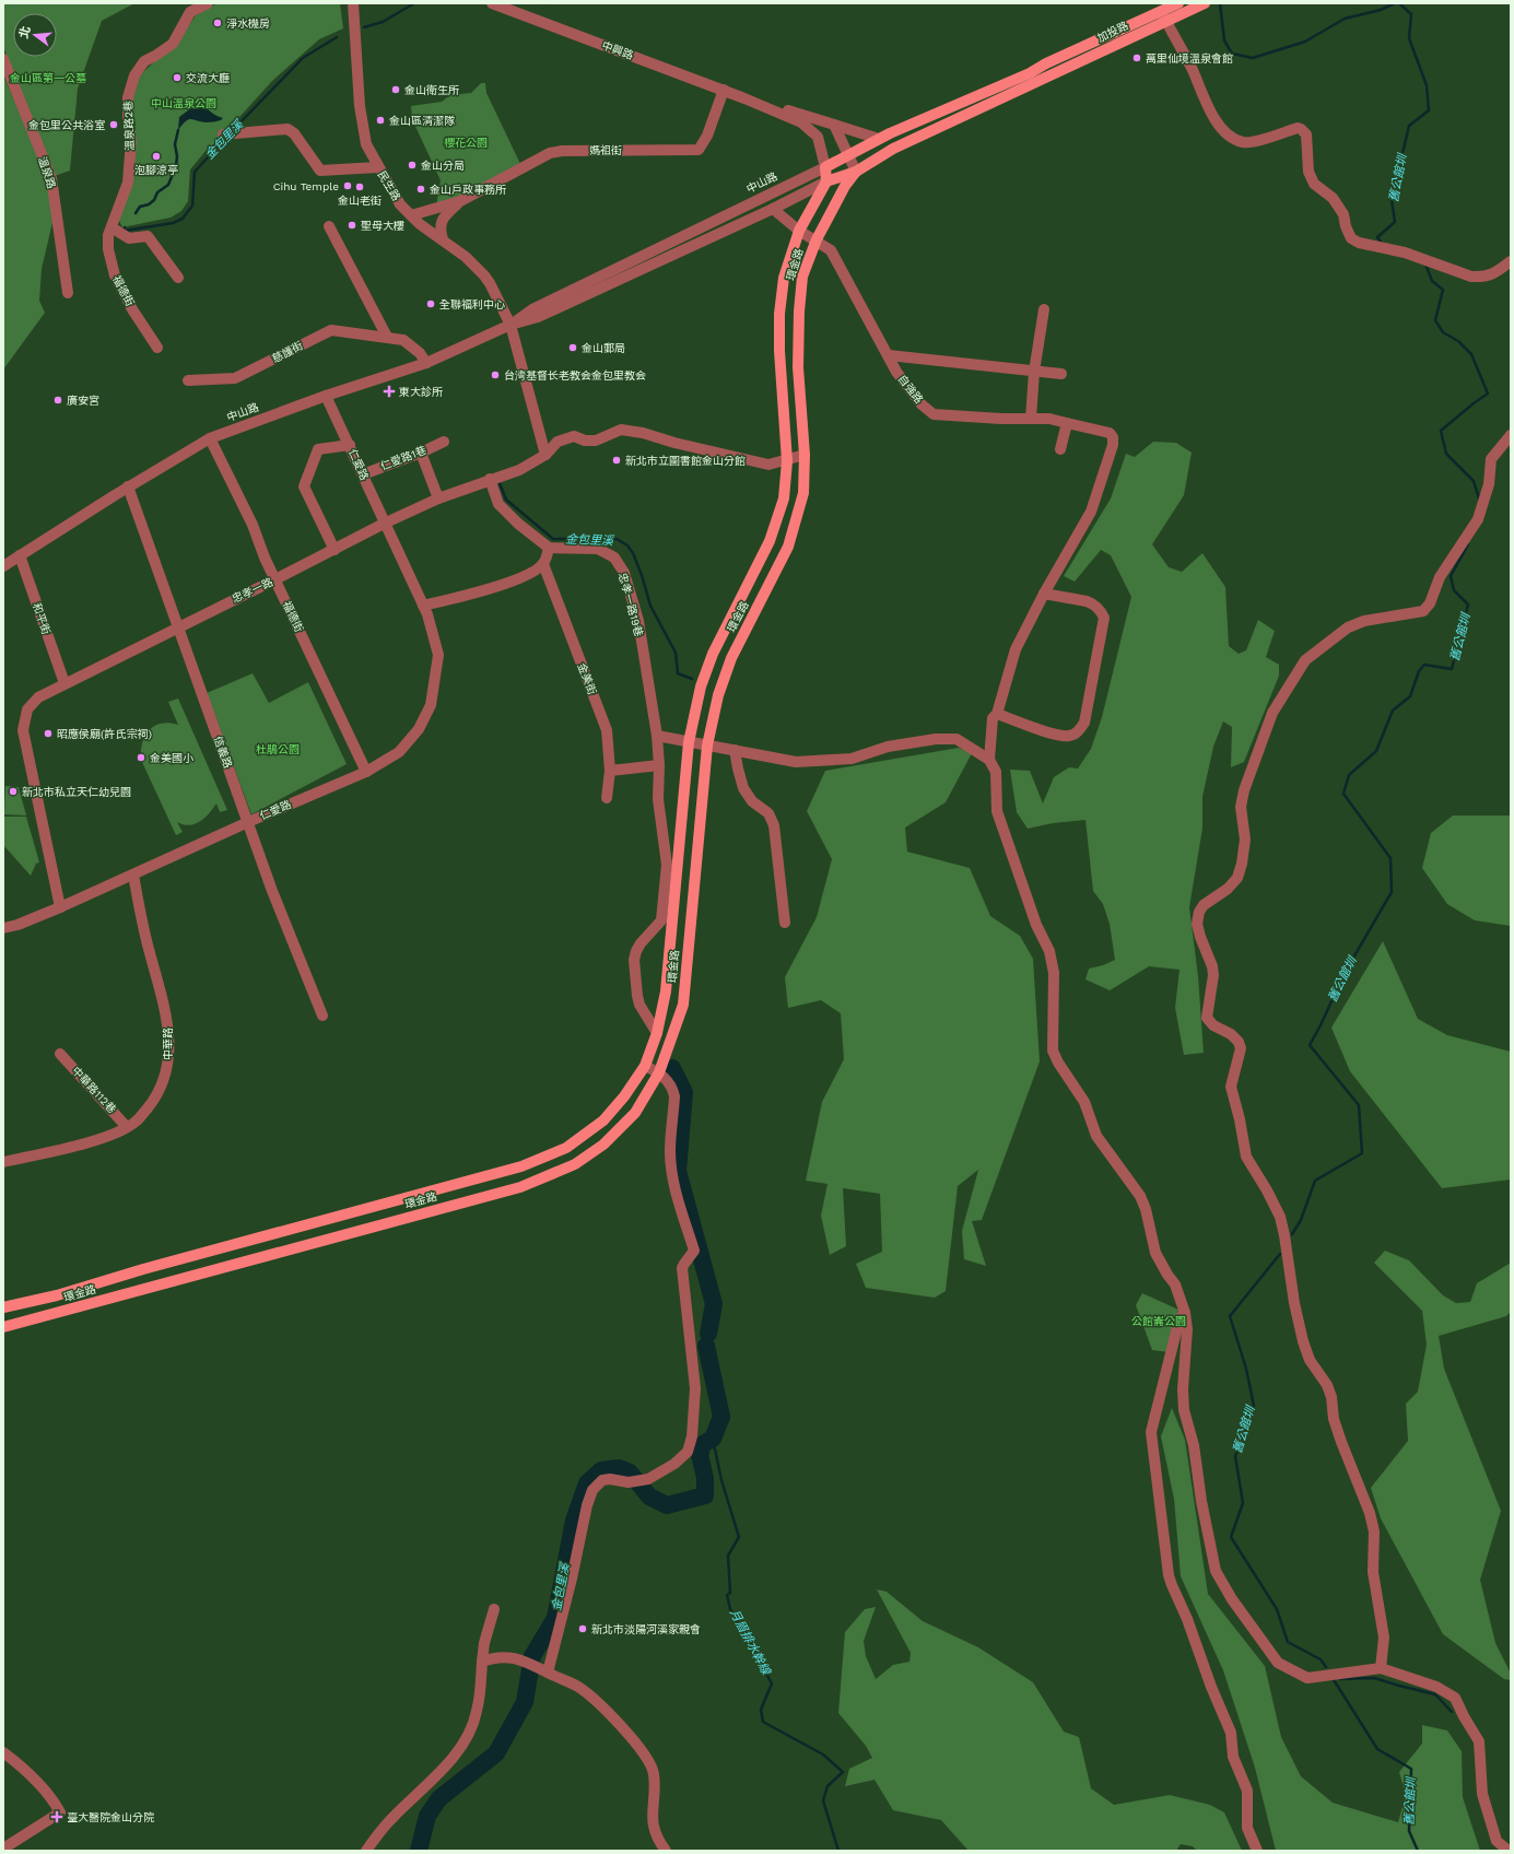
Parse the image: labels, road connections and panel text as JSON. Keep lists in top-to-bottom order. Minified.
{"streets":{"main road":["加投路","中山路","環金路"],"street":["中興路","溫泉路2巷","媽祖街","溫泉路","民生路","福德街","慈護街","自強路","仁愛路1巷","仁愛路","忠孝一路","忠孝一路19巷","和平街","金美街","信義路","中華路","中華路112巷"]},"crossings":[["加投路","中山路"],["加投路","環金路"],["中興路","媽祖街"],["中興路","中山路"],["溫泉路2巷","福德街"],["媽祖街","民生路"],["中山路","民生路"],["中山路","環金路"],["中山路","福德街"],["中山路","慈護街"],["中山路","自強路"],["中山路","仁愛路"],["中山路","和平街"],["中山路","信義路"],["環金路","自強路"],["環金路","忠孝一路"],["環金路","忠孝一路19巷"],["福德街","仁愛路"],["福德街","忠孝一路"],["仁愛路1巷","仁愛路"],["仁愛路","忠孝一路"],["仁愛路","信義路"],["仁愛路","中華路"],["忠孝一路","和平街"],["忠孝一路","信義路"],["中華路","中華路112巷"]],"water":["金包里溪","舊公館圳","月眉排水幹線"],"parks":["金山區第一公墓","中山溫泉公園","櫻花公園","杜鵑公園","公館崙公園"],"places":{"other":["淨水機房","萬里仙境溫泉會館","交流大廳","金山衛生所","金山區清潔隊","金包里公共浴室","泡腳涼亭","金山分局","Cihu Temple","金山老街","金山戶政事務所","聖母大樓","全聯福利中心","金山郵局","台湾基督长老教会金包里教会","廣安宮","新北市立圖書館金山分館","昭應侯廟(許氏宗祠)","金美國小","新北市私立天仁幼兒園","新北市淡陽河溪家親會"],"health":["東大診所","臺大醫院金山分院"]},"north":"left"}
